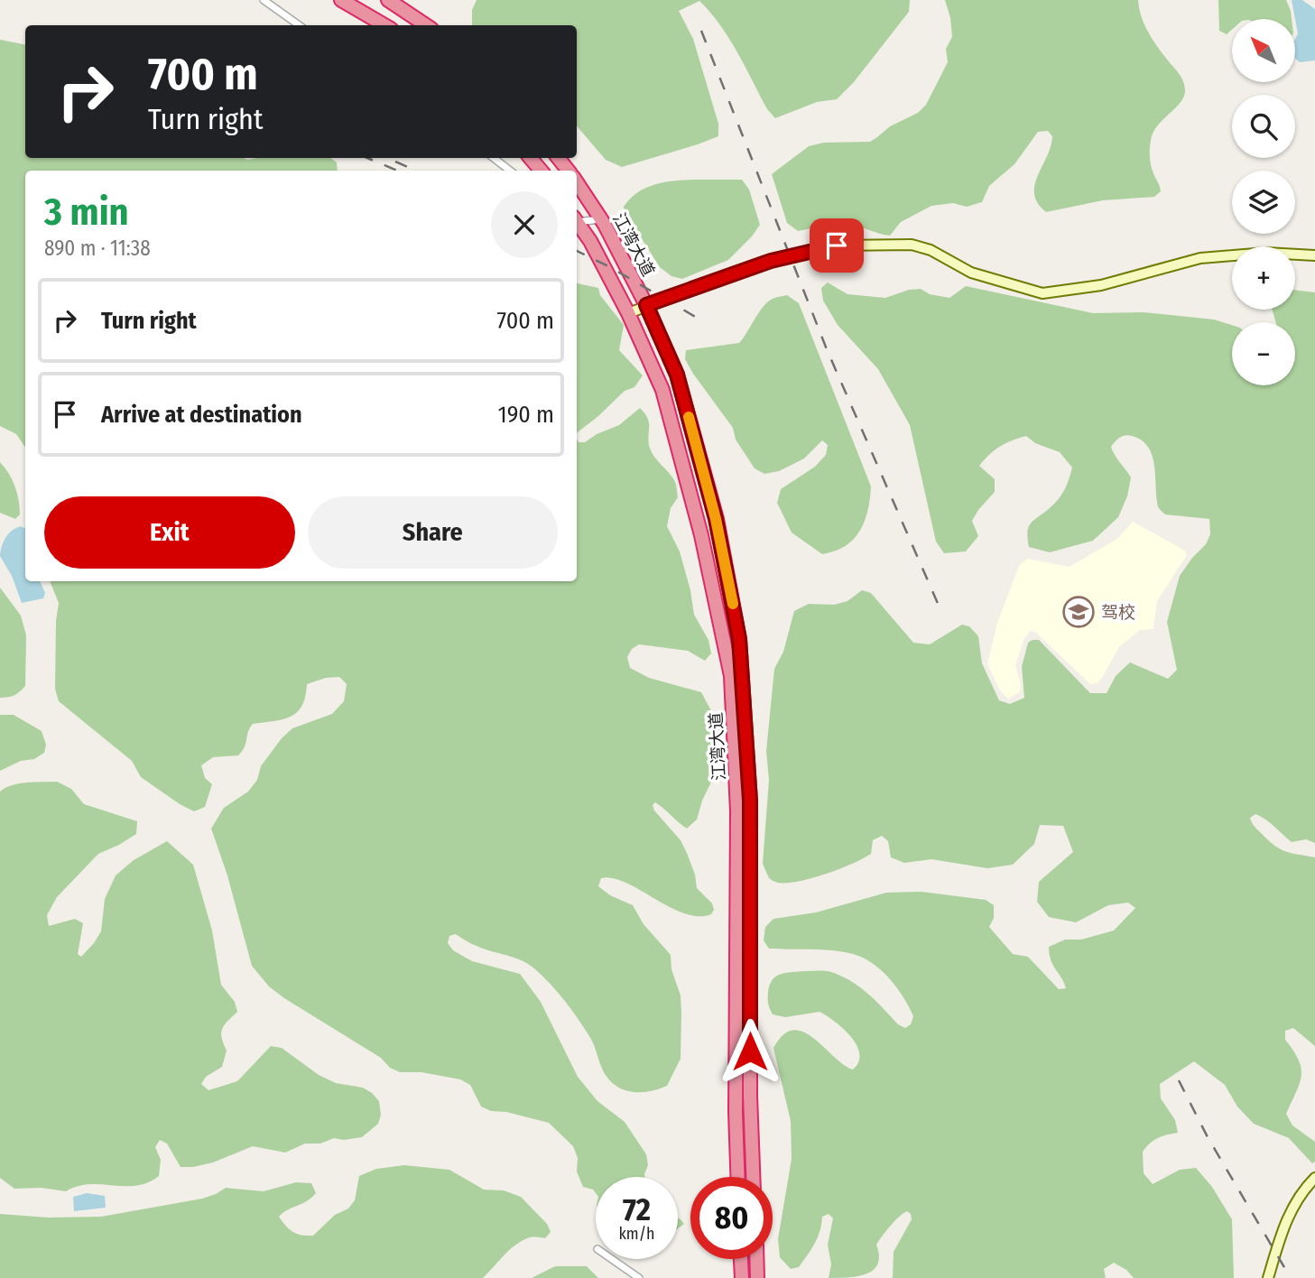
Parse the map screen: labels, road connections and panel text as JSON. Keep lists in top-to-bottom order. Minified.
{"streets":{"highway":["江湾大道"]},"places":{"school or university":["驾校"]},"north":"top left","page":{"map_buttons":["+","−"],"turn":["700 m","Turn right"],"heading":["3 min","890 m · 11:38"],"list":[{"name":"Turn right","value":"700 m"},{"name":"Arrive at destination","value":"190 m"}],"buttons":["Exit","Share"],"speed":"72 km/h","limit":"80"}}
